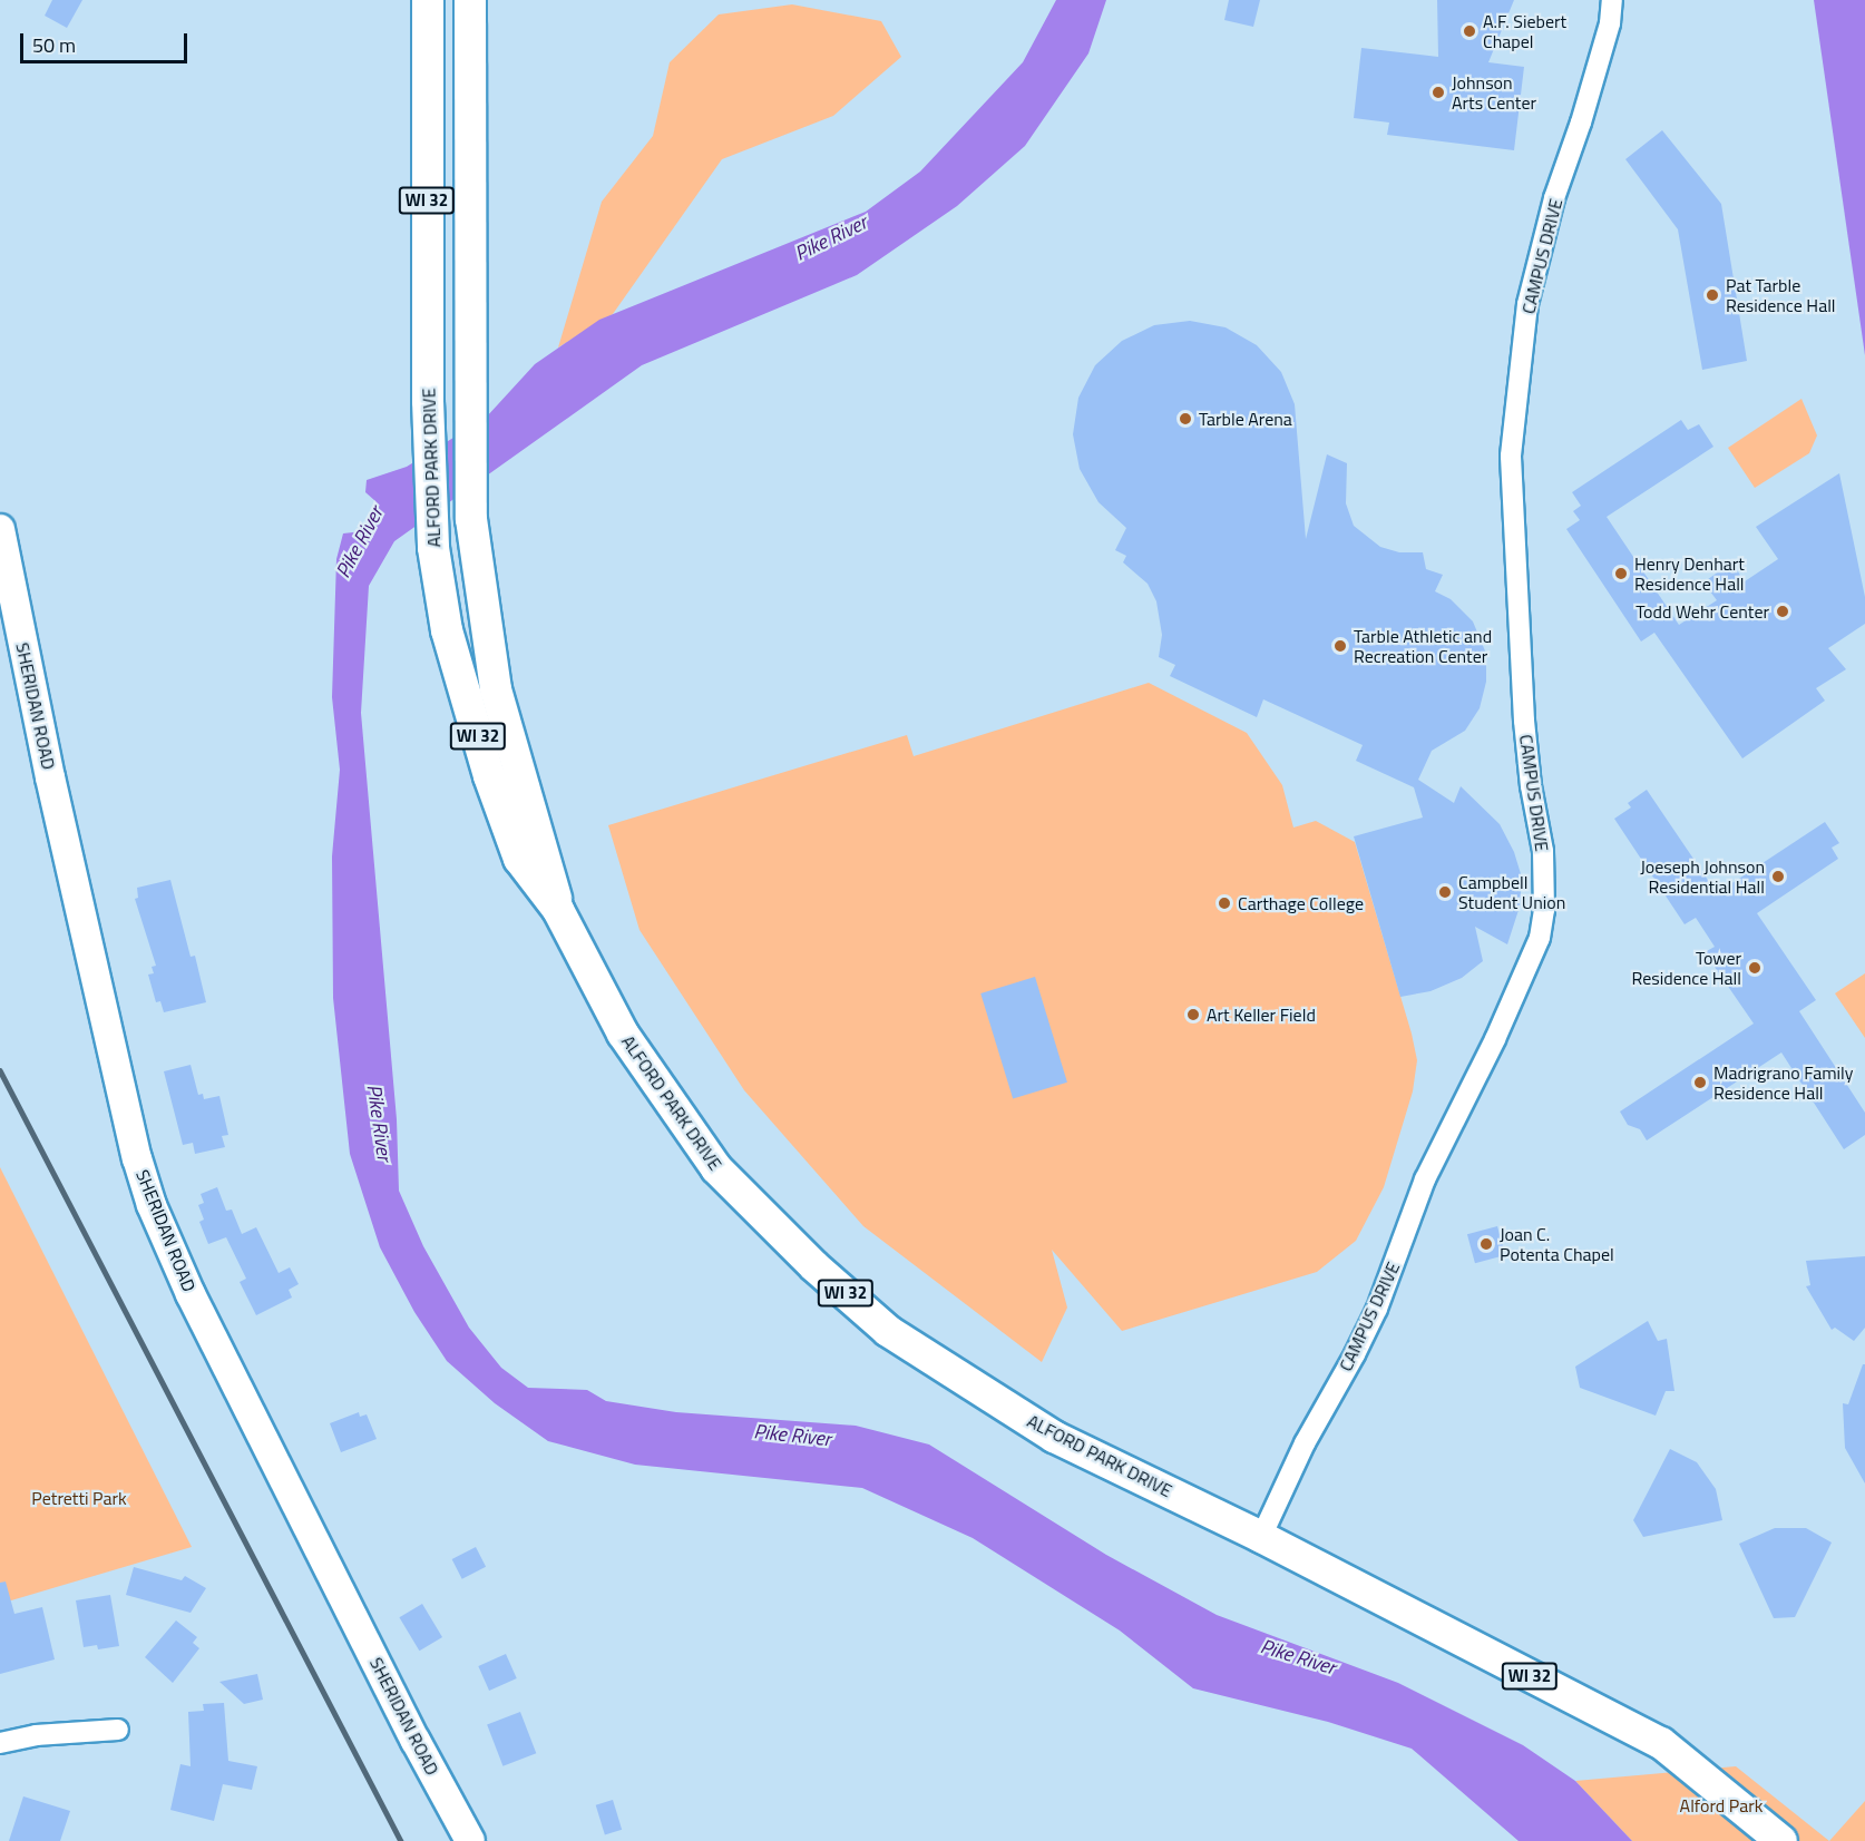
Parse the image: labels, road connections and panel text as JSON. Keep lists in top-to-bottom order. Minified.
{"streets":{"main road":["WI 32","ALFORD PARK DRIVE"],"street":["CAMPUS DRIVE","SHERIDAN ROAD"]},"crossings":[["CAMPUS DRIVE","ALFORD PARK DRIVE"]],"water":["Pike River"],"parks":["Petretti Park","Alford Park"],"places":["A.F. Siebert Chapel","Johnson Arts Center","Pat Tarble Residence Hall","Tarble Arena","Henry Denhart Residence Hall","Todd Wehr Center","Tarble Athletic and Recreation Center","Joeseph Johnson Residential Hall","Campbell Student Union","Carthage College","Tower Residence Hall","Art Keller Field","Madrigrano Family Residence Hall","Joan C. Potenta Chapel"],"scale_bar":"50 m"}
